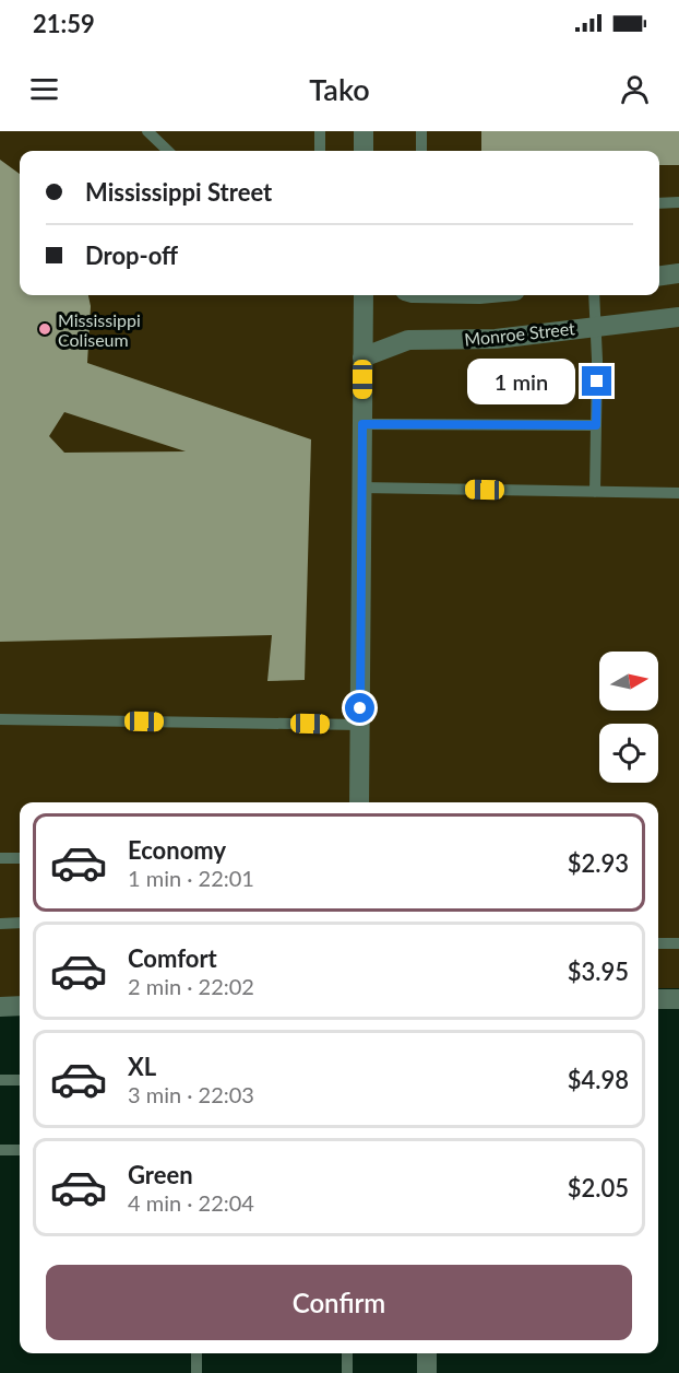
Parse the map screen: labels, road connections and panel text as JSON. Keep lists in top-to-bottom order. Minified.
{"streets":{"street":["Monroe Street"]},"places":["Mississippi Coliseum"],"north":"right","page":{"status":"21:59","header":"Tako","banner":["Mississippi Street","Drop-off"],"bubble":"1 min","list":[{"name":"Economy","note":"1 min · 22:01","value":"$2.93"},{"name":"Comfort","note":"2 min · 22:02","value":"$3.95"},{"name":"XL","note":"3 min · 22:03","value":"$4.98"},{"name":"Green","note":"4 min · 22:04","value":"$2.05"}],"buttons":"Confirm"}}
